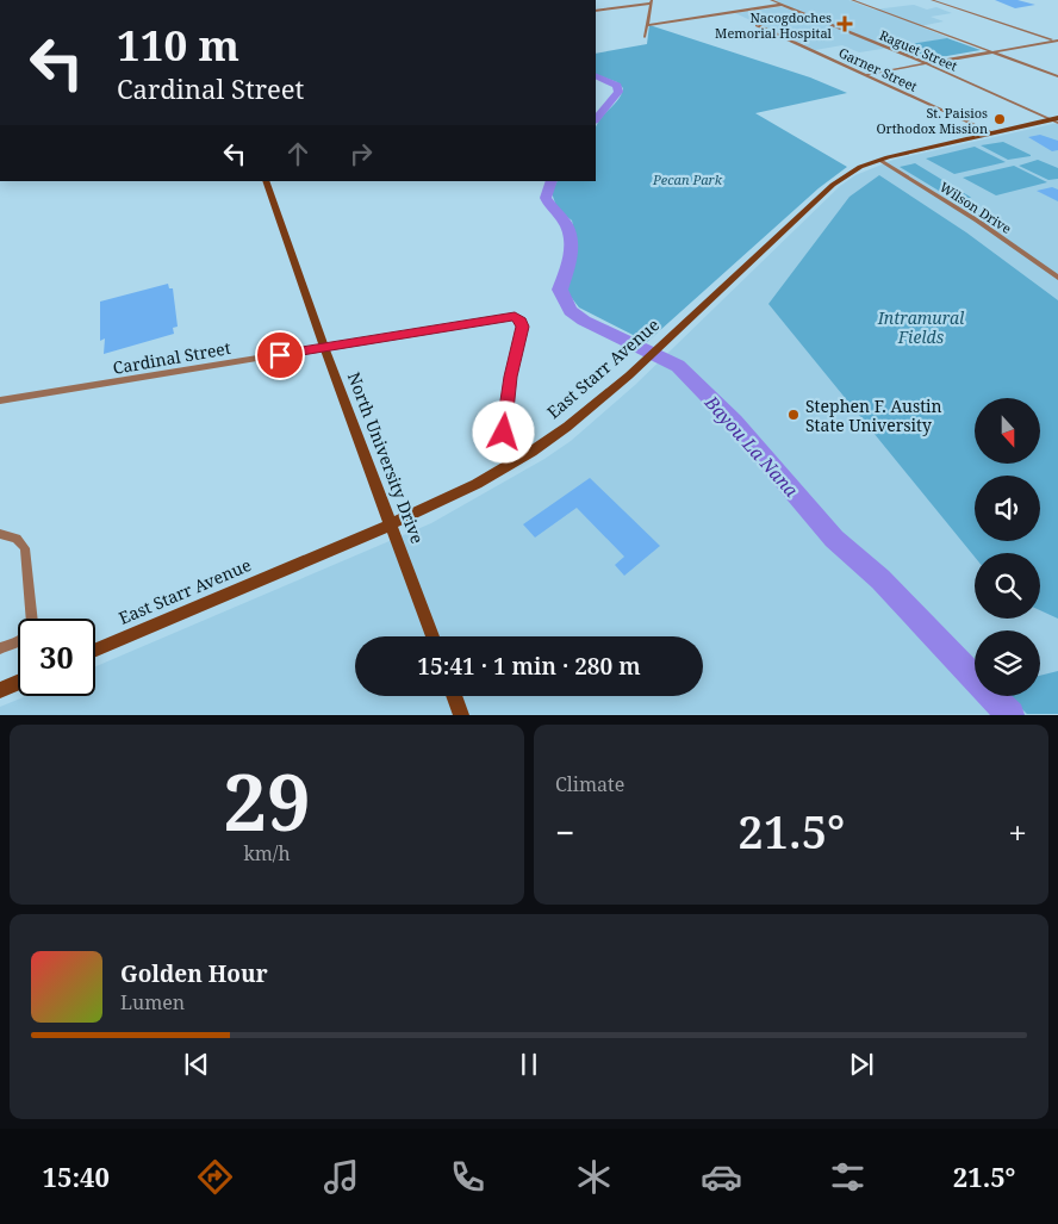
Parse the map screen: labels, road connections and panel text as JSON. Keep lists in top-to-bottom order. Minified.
{"streets":{"main road":["East Starr Avenue","North University Drive"],"street":["Raguet Street","Garner Street","Wilson Drive","Cardinal Street"]},"crossings":[["Raguet Street","East Starr Avenue"],["Garner Street","East Starr Avenue"],["Wilson Drive","East Starr Avenue"],["Cardinal Street","East Starr Avenue"],["Cardinal Street","North University Drive"],["East Starr Avenue","North University Drive"]],"water":["Bayou La Nana"],"parks":["Pecan Park","Intramural Fields"],"places":{"health":["Nacogdoches Memorial Hospital"],"other":["St. Paisios Orthodox Mission","Stephen F. Austin State University"]},"north":"bottom","page":{"turn":["110 m","Cardinal Street"],"limit":"30","trip":"15:41 · 1 min · 280 m","tile":[["29","km/h"],"Climate"],"heat":["−","21.5°","+"],"song":["Golden Hour","Lumen"],"tabs":["15:40","21.5°"]}}
